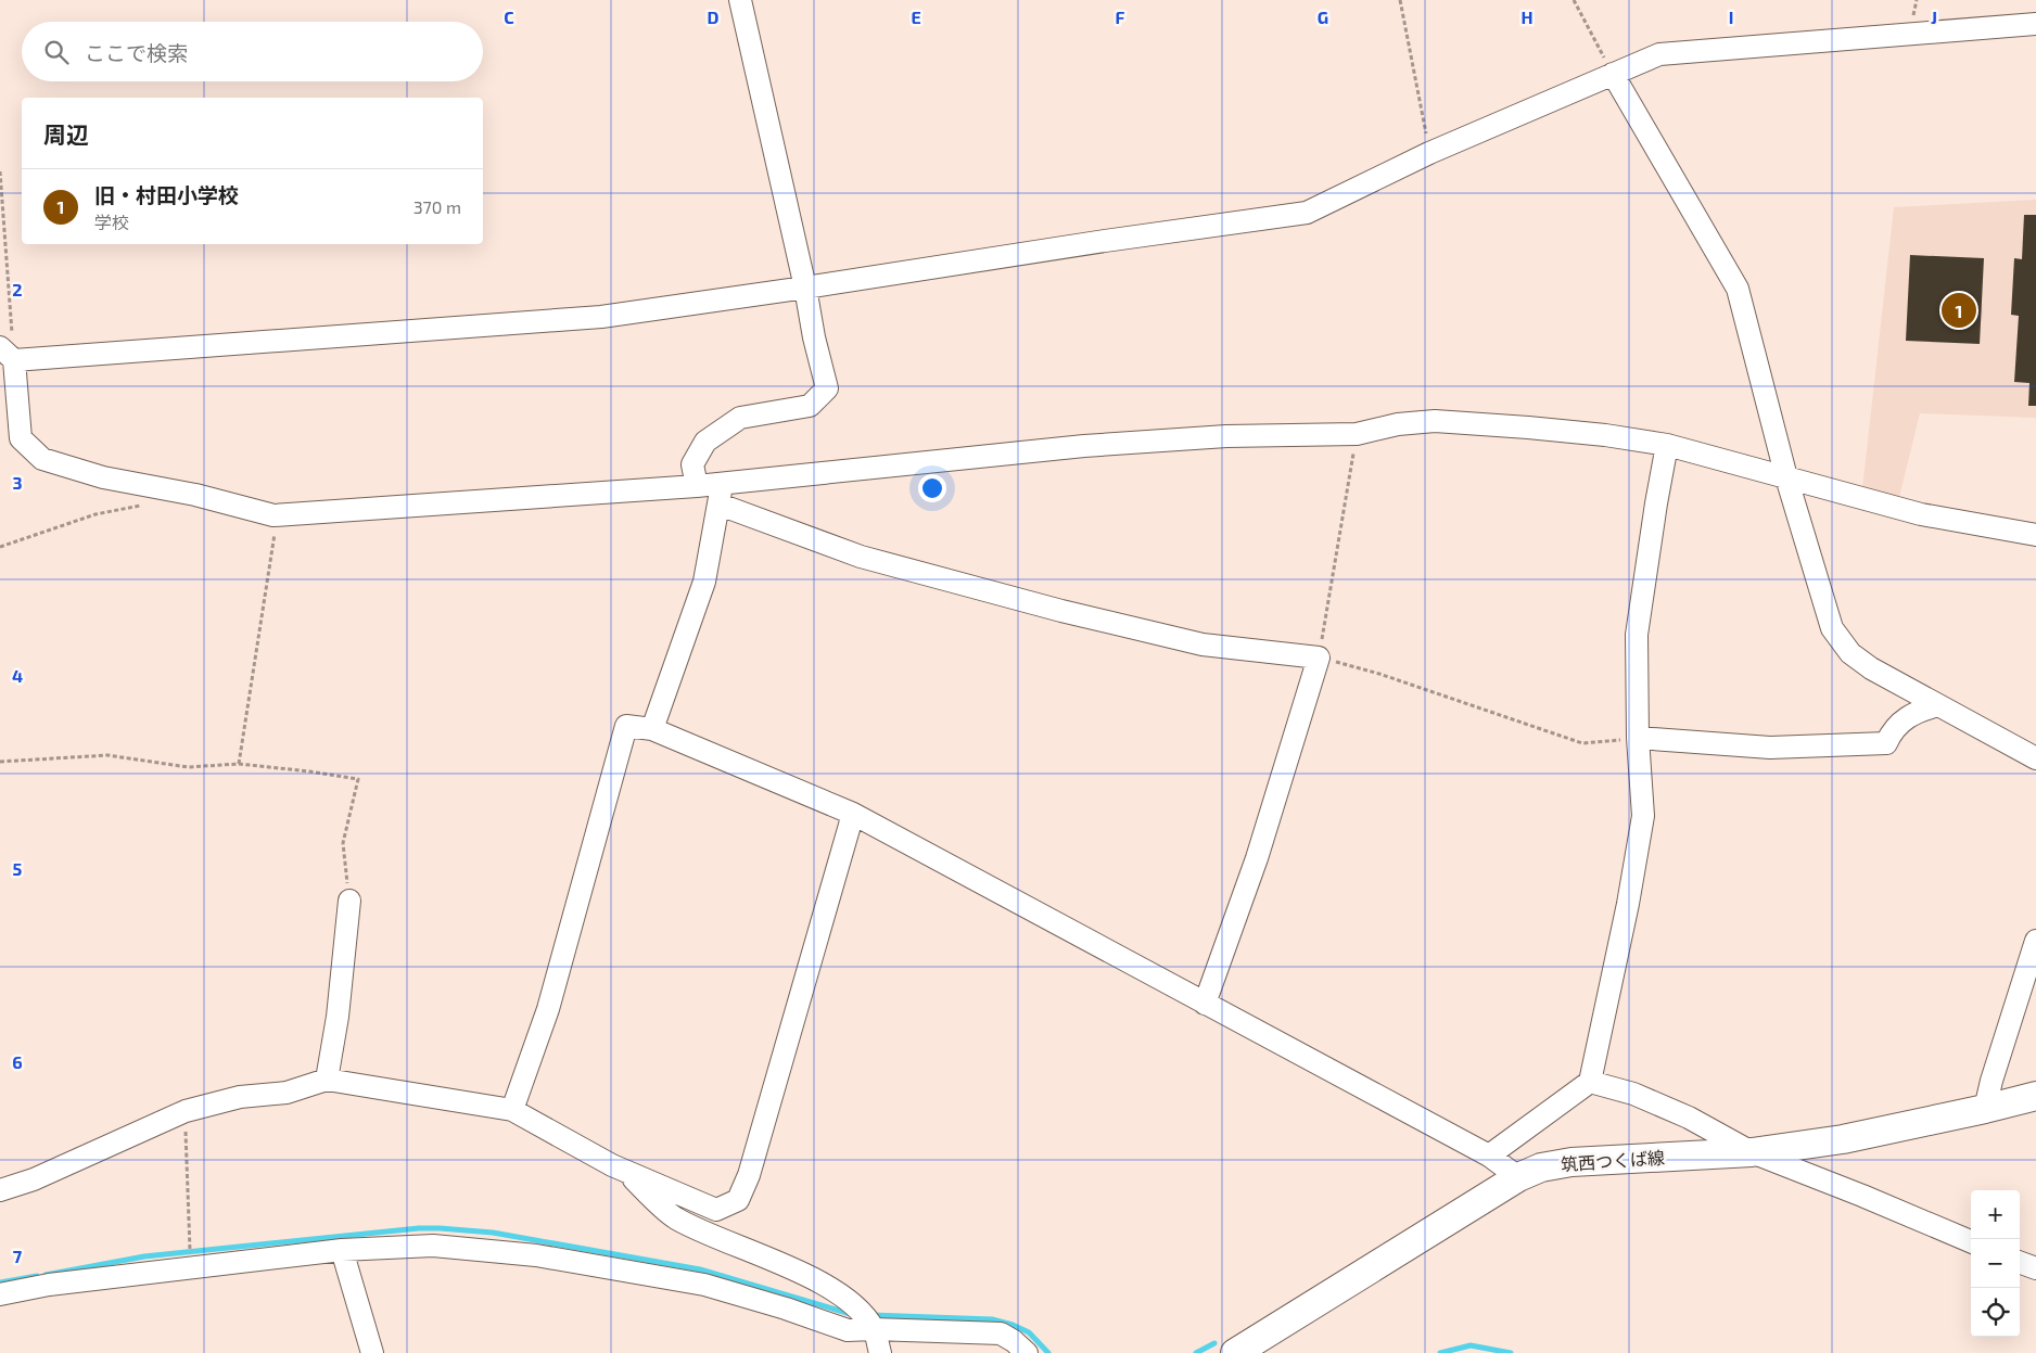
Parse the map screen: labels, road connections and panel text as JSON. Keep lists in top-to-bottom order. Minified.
{"streets":{"main road":["筑西つくば線"]},"page":{"search":"ここで検索","heading":"周辺","list":[{"mark":"1","name":"旧・村田小学校","note":"学校","value":"370 m"}],"pins":"1","map_buttons":["+","−"]},"grid":{"columns":["C","D","E","F","G","H","I","J"],"rows":["2","3","4","5","6","7"]}}
